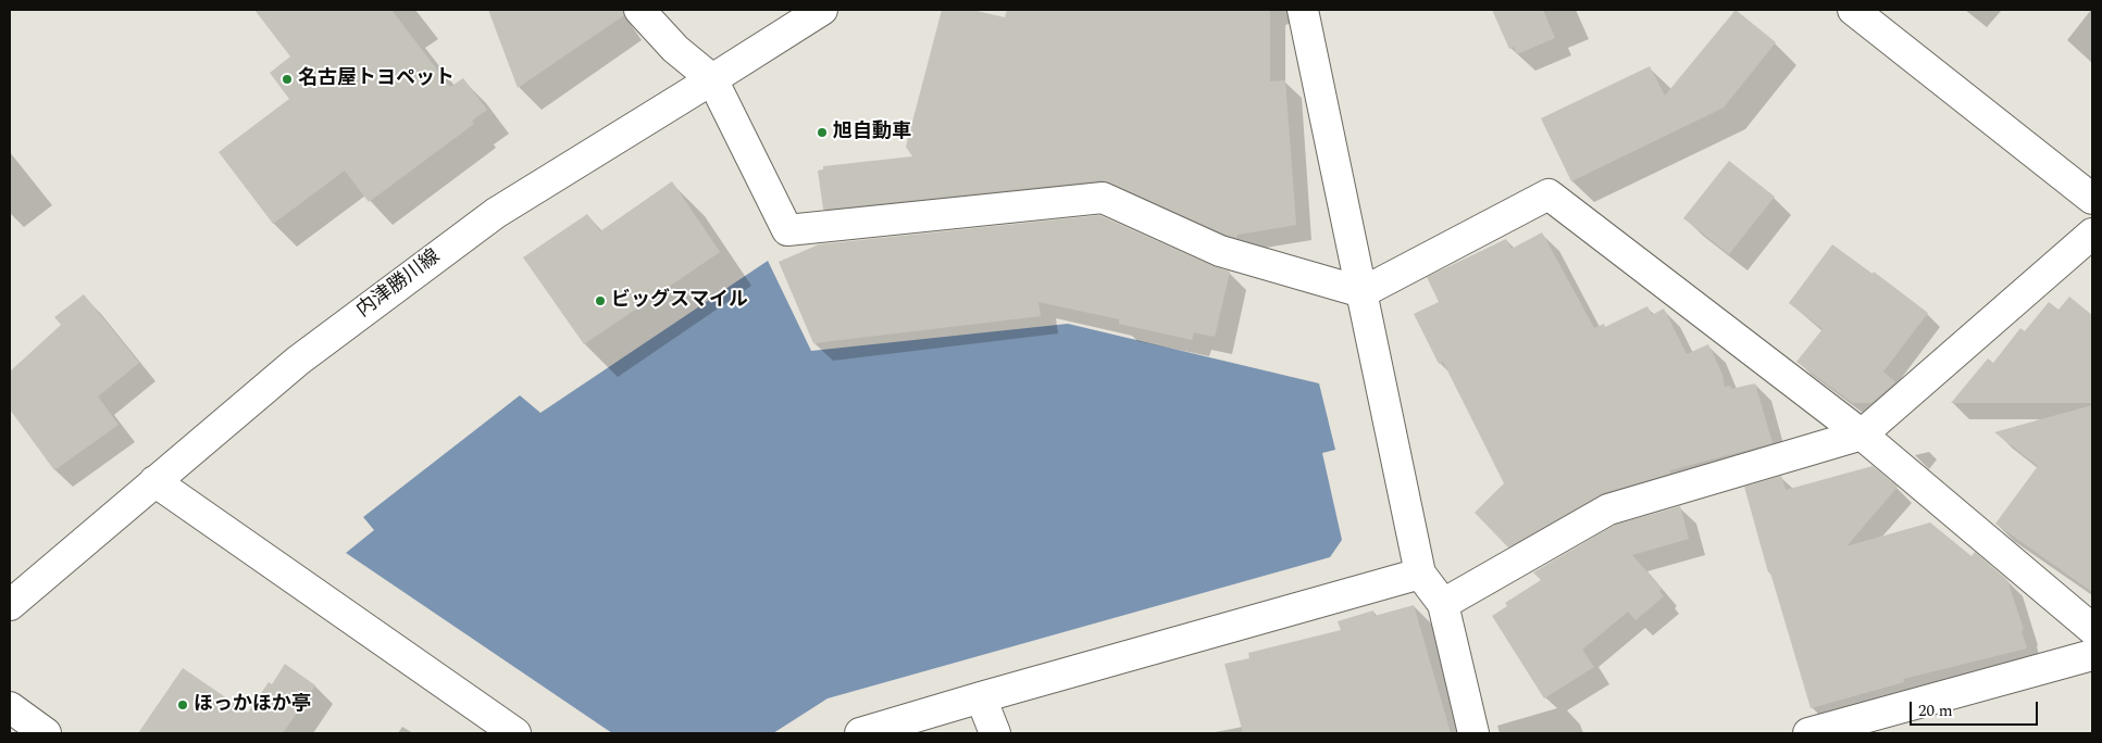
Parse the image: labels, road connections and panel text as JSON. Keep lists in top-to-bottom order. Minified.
{"streets":{"street":["内津勝川線"]},"places":["名古屋トヨペット","旭自動車","ビッグスマイル","ほっかほか亭"],"scale_bar":"20 m"}
